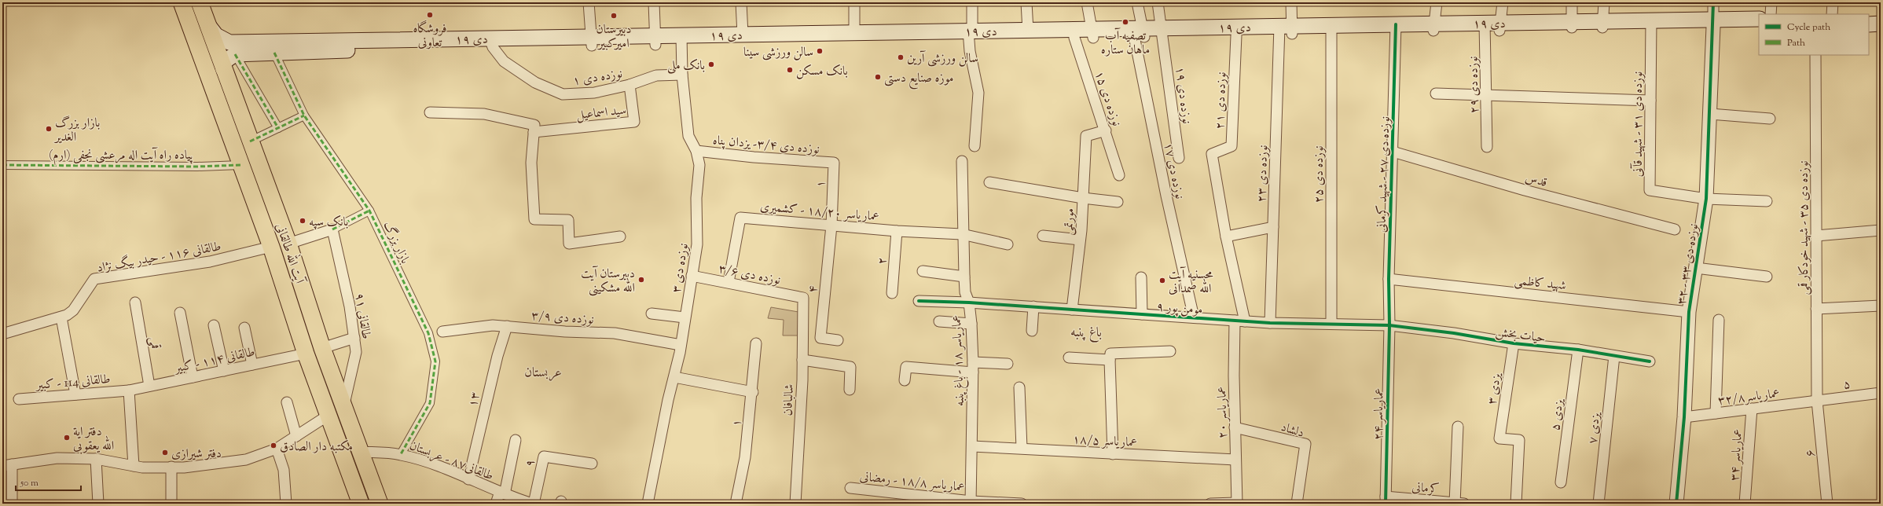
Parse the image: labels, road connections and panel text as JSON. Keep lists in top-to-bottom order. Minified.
{"streets":{"main road":["۱۹ دی","آیت الله طالقانی"],"street":["نوزده دی ۱","نوزده دی ۲۹","نوزده دی ۱۹","نوزده دی ۱۵","نوزده دی ۲۱","سید اسماعیل","نوزده دی ۳۱ - شهید قآنی","نوزده دی ۳/۴- یزدان پناه","پیاده راه آیت اله مرعشی نجفی (ارم)","نوزده دی ۱۷","نوزده دی ۲۳","نوزده دی ۲۵","نوزده دی ۲۷ - شهید کرمانی","قدس","۱","عماریاسر ۱۸/۲۰ - کشمیری","مورتمی","نوزده دی ۳۵ - شهید خودکار قمی","بازار بزرگ","طالقانی ۱۱۶ - حیدر بیگ نژاد","۲","۳۲ - نوزده دی ۳۳","نوزده دی ۳","نوزده دی ۳/۶","شهید کاظمی","۴","مومن پور ۹","طالقانی ۹۱","نوزده دی ۳/۹","حیات بخش","قمی","طالقانی ۱۱۴ - کبیر","عماریاسر ۱۸ - باغ پنبه","طالقانی 114 - کبیر","۵","یزدی ۳","عماریاسر۳۲/۸","۱۳","شالبافان","عماریاسر ۲۰","عماریاسر ۲۴","یزدی ۵","یزدی ۷","دلشاد","عماریاسر ۱۸/۵","۶","عماریاسر ۳۴","طالقانی۸۷ - عربستان","۹","عماریاسر ۱۸/۸ - رمضانی","کرمانی"]},"crossings":[["۱۹ دی","نوزده دی ۱"],["۱۹ دی","نوزده دی ۲۹"],["۱۹ دی","نوزده دی ۱۹"],["۱۹ دی","نوزده دی ۱۵"],["۱۹ دی","نوزده دی ۲۱"],["۱۹ دی","نوزده دی ۳۱ - شهید قآنی"],["۱۹ دی","نوزده دی ۱۷"],["۱۹ دی","نوزده دی ۲۳"],["۱۹ دی","نوزده دی ۲۵"],["۱۹ دی","نوزده دی ۲۷ - شهید کرمانی"],["۱۹ دی","بازار بزرگ"],["۱۹ دی","آیت الله طالقانی"],["۱۹ دی","۳۲ - نوزده دی ۳۳"],["۱۹ دی","نوزده دی ۳"],["نوزده دی ۱","سید اسماعیل"],["نوزده دی ۱","نوزده دی ۳"],["نوزده دی ۱۵","مورتمی"],["نوزده دی ۲۱","عماریاسر ۲۰"],["نوزده دی ۳۱ - شهید قآنی","۳۲ - نوزده دی ۳۳"],["نوزده دی ۳/۴- یزدان پناه","۱"],["نوزده دی ۳/۴- یزدان پناه","نوزده دی ۳"],["پیاده راه آیت اله مرعشی نجفی (ارم)","آیت الله طالقانی"],["نوزده دی ۱۷","مومن پور ۹"],["نوزده دی ۲۳","مومن پور ۹"],["نوزده دی ۲۵","مومن پور ۹"],["نوزده دی ۲۷ - شهید کرمانی","قدس"],["نوزده دی ۲۷ - شهید کرمانی","شهید کاظمی"],["نوزده دی ۲۷ - شهید کرمانی","مومن پور ۹"],["نوزده دی ۲۷ - شهید کرمانی","حیات بخش"],["نوزده دی ۲۷ - شهید کرمانی","عماریاسر ۲۴"],["۱","عماریاسر ۱۸/۲۰ - کشمیری"],["۱","۴"],["عماریاسر ۱۸/۲۰ - کشمیری","۲"],["عماریاسر ۱۸/۲۰ - کشمیری","نوزده دی ۳/۶"],["عماریاسر ۱۸/۲۰ - کشمیری","۴"],["عماریاسر ۱۸/۲۰ - کشمیری","عماریاسر ۱۸ - باغ پنبه"],["مورتمی","مومن پور ۹"],["نوزده دی ۳۵ - شهید خودکار قمی","۵"],["نوزده دی ۳۵ - شهید خودکار قمی","عماریاسر۳۲/۸"],["نوزده دی ۳۵ - شهید خودکار قمی","۶"],["بازار بزرگ","طالقانی۸۷ - عربستان"],["آیت الله طالقانی","طالقانی ۱۱۶ - حیدر بیگ نژاد"],["آیت الله طالقانی","طالقانی ۹۱"],["آیت الله طالقانی","طالقانی ۱۱۴ - کبیر"],["آیت الله طالقانی","طالقانی۸۷ - عربستان"],["۳۲ - نوزده دی ۳۳","شهید کاظمی"],["۳۲ - نوزده دی ۳۳","عماریاسر۳۲/۸"],["نوزده دی ۳","نوزده دی ۳/۶"],["نوزده دی ۳","نوزده دی ۳/۹"],["نوزده دی ۳/۶","شالبافان"],["مومن پور ۹","حیات بخش"],["مومن پور ۹","عماریاسر ۱۸ - باغ پنبه"],["مومن پور ۹","عماریاسر ۲۰"],["مومن پور ۹","عماریاسر ۲۴"],["نوزده دی ۳/۹","۱۳"],["حیات بخش","یزدی ۳"],["حیات بخش","عماریاسر ۲۴"],["حیات بخش","یزدی ۵"],["حیات بخش","یزدی ۷"],["قمی","طالقانی ۱۱۴ - کبیر"],["طالقانی ۱۱۴ - کبیر","طالقانی 114 - کبیر"],["عماریاسر ۱۸ - باغ پنبه","عماریاسر ۱۸/۵"],["عماریاسر ۱۸ - باغ پنبه","عماریاسر ۱۸/۸ - رمضانی"],["۵","عماریاسر۳۲/۸"],["۵","۶"],["عماریاسر۳۲/۸","۶"],["عماریاسر۳۲/۸","عماریاسر ۳۴"],["۱۳","طالقانی۸۷ - عربستان"],["عماریاسر ۲۰","دلشاد"],["عماریاسر ۲۰","عماریاسر ۱۸/۵"],["عماریاسر ۲۴","کرمانی"],["طالقانی۸۷ - عربستان","۹"]],"districts":["باغ پنبه","عربستان"],"places":["فروشگاه تعاونی","دبیرستان امیرکبیر","تصفیه آب ماهان ستاره","سالن ورزشی سینا","سالن ورزشی آرین","بانک ملی","بانک مسکن","موزه صنایع دستی","بازار بزرگ الغدیر","بانک سپه","دبیرستان آیت الله مشکینی","محسنیه آیت الله صمدانی","دفتر ایة الله یعقوبی","مکتبه دار الصادق","دفتر شیرازی"],"legend":["Cycle path","Path"],"scale_bar":"50 m"}
